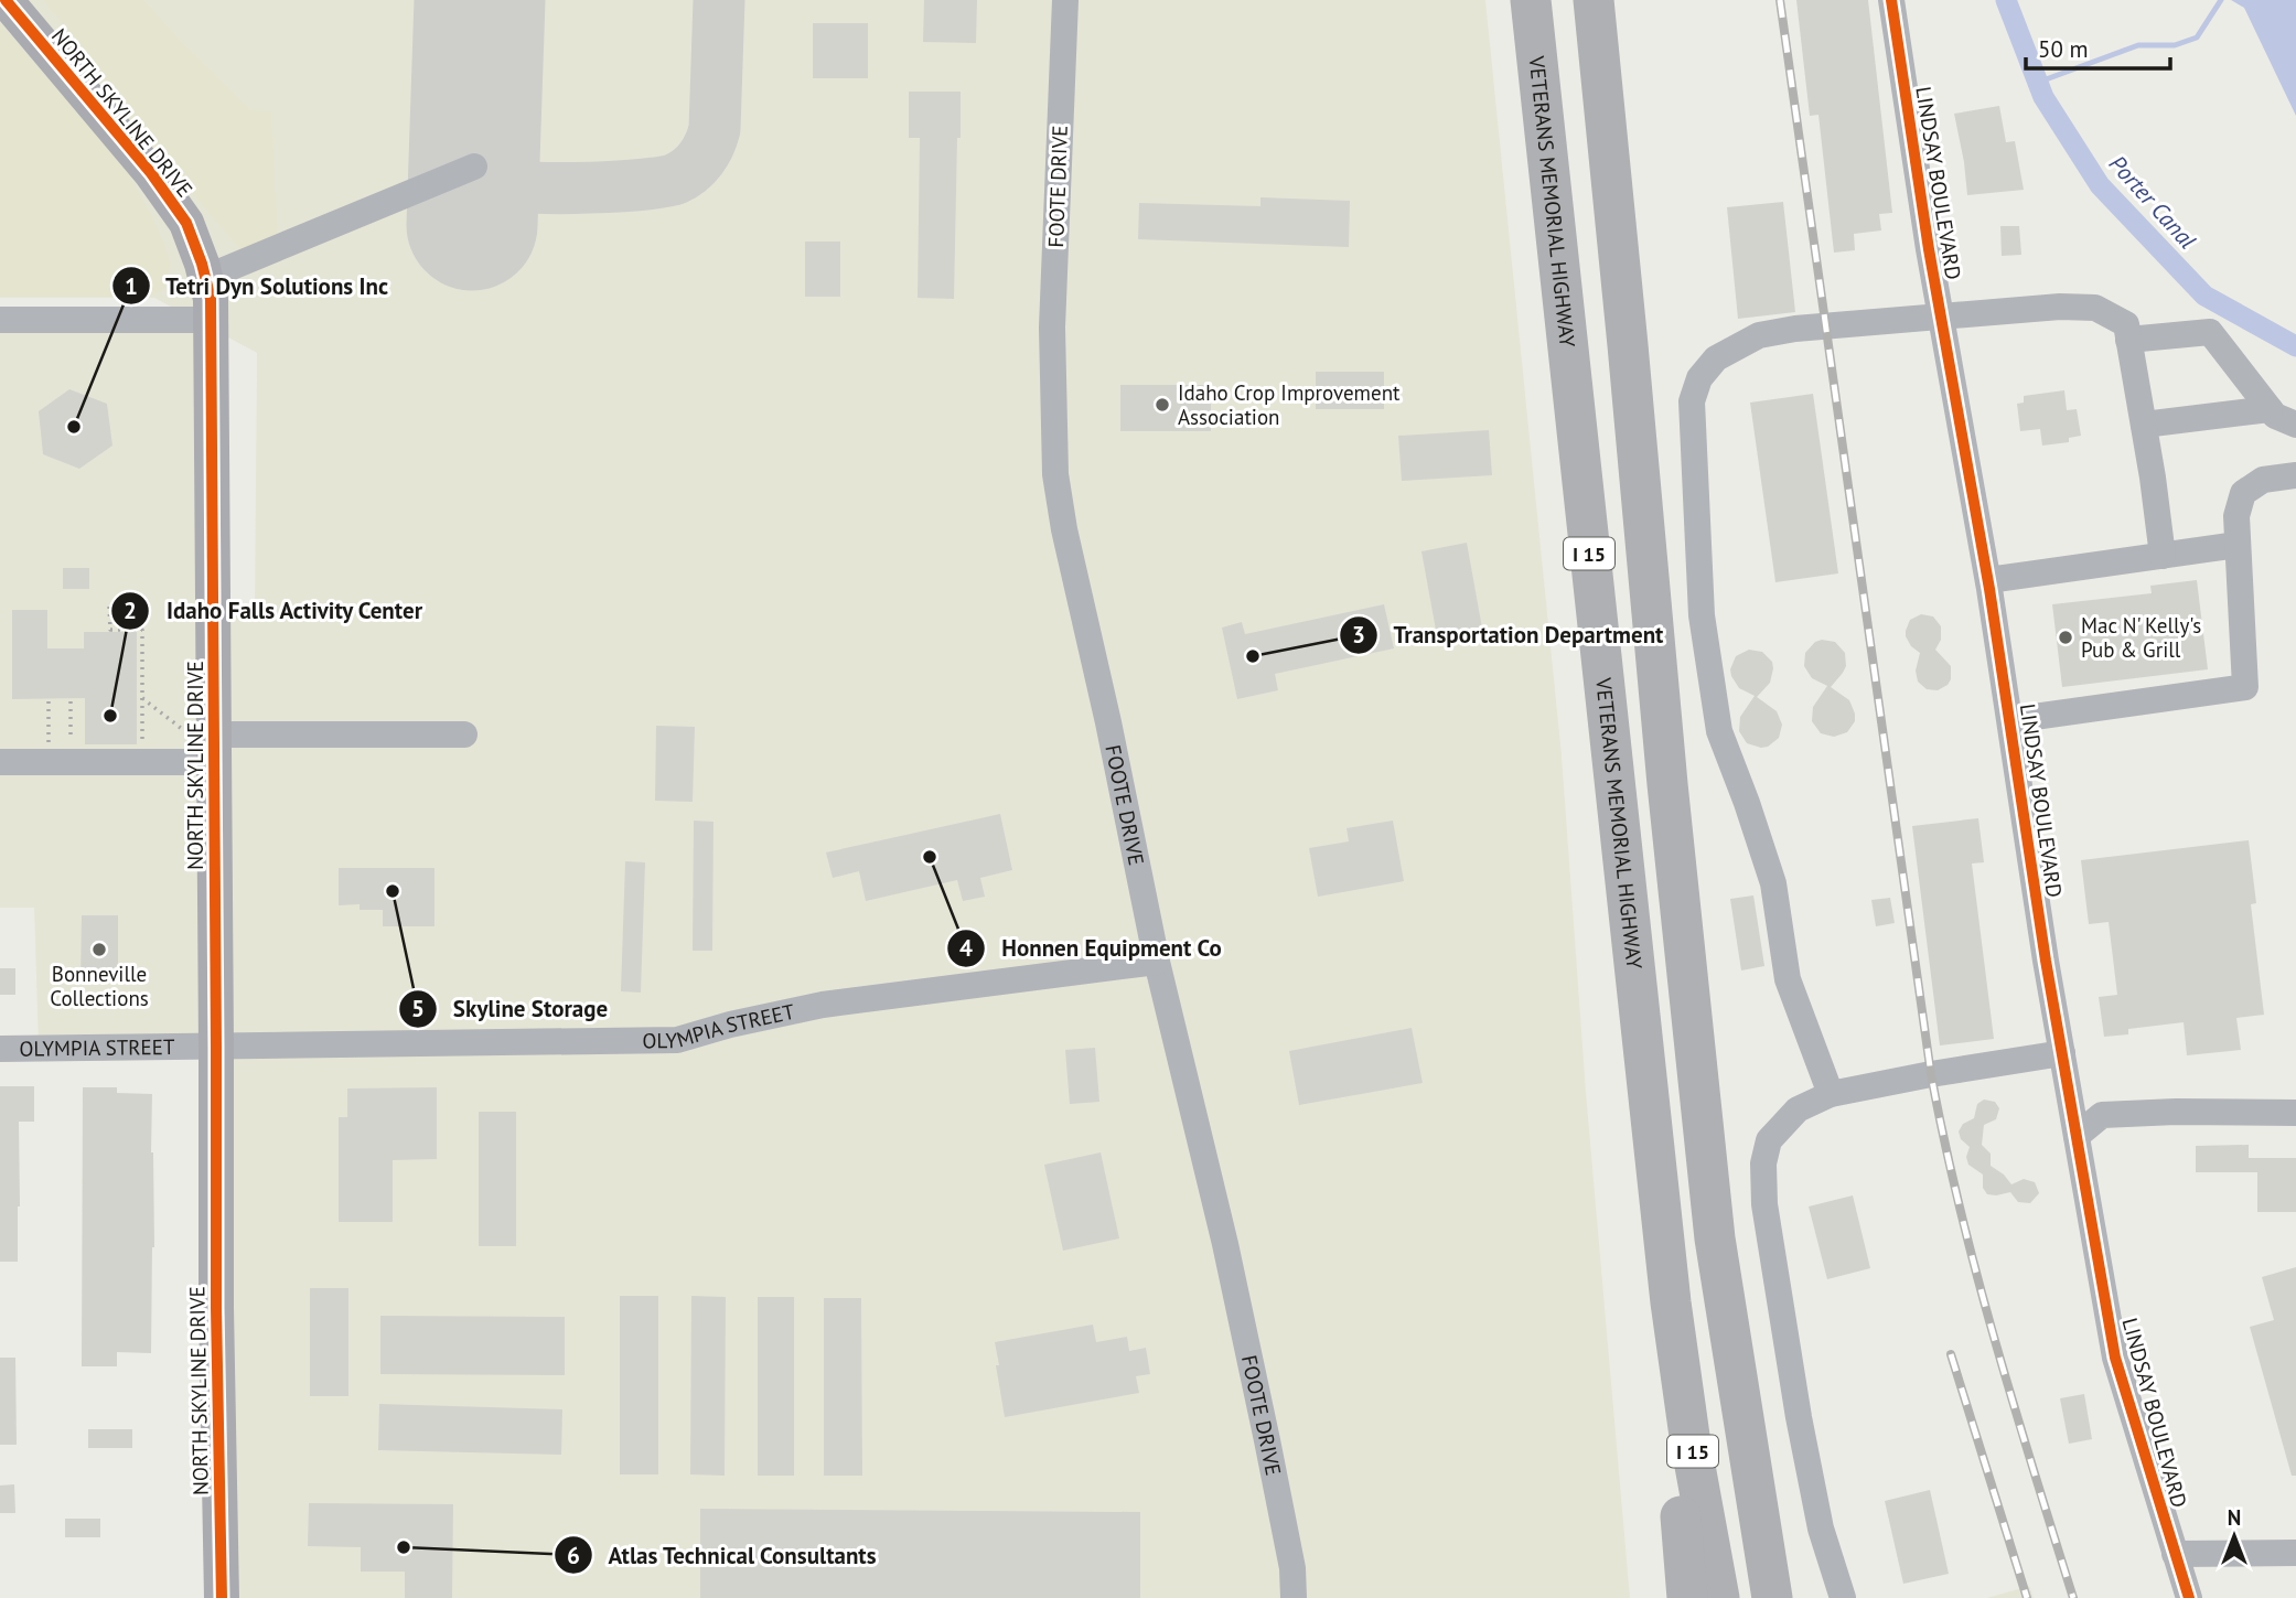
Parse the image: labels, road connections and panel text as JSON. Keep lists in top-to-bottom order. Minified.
{"streets":{"highway":["VETERANS MEMORIAL HIGHWAY","I 15"],"main road":["NORTH SKYLINE DRIVE"],"street":["LINDSAY BOULEVARD","FOOTE DRIVE","OLYMPIA STREET"]},"crossings":[["NORTH SKYLINE DRIVE","OLYMPIA STREET"],["FOOTE DRIVE","OLYMPIA STREET"]],"water":["Porter Canal"],"places":["Idaho Crop Improvement Association","Tetri Dyn Solutions Inc","Mac N' Kelly's Pub & Grill","Transportation Department","Idaho Falls Activity Center","Honnen Equipment Co","Skyline Storage","Bonneville Collections","Atlas Technical Consultants"],"scale_bar":"50 m","north":"top"}
